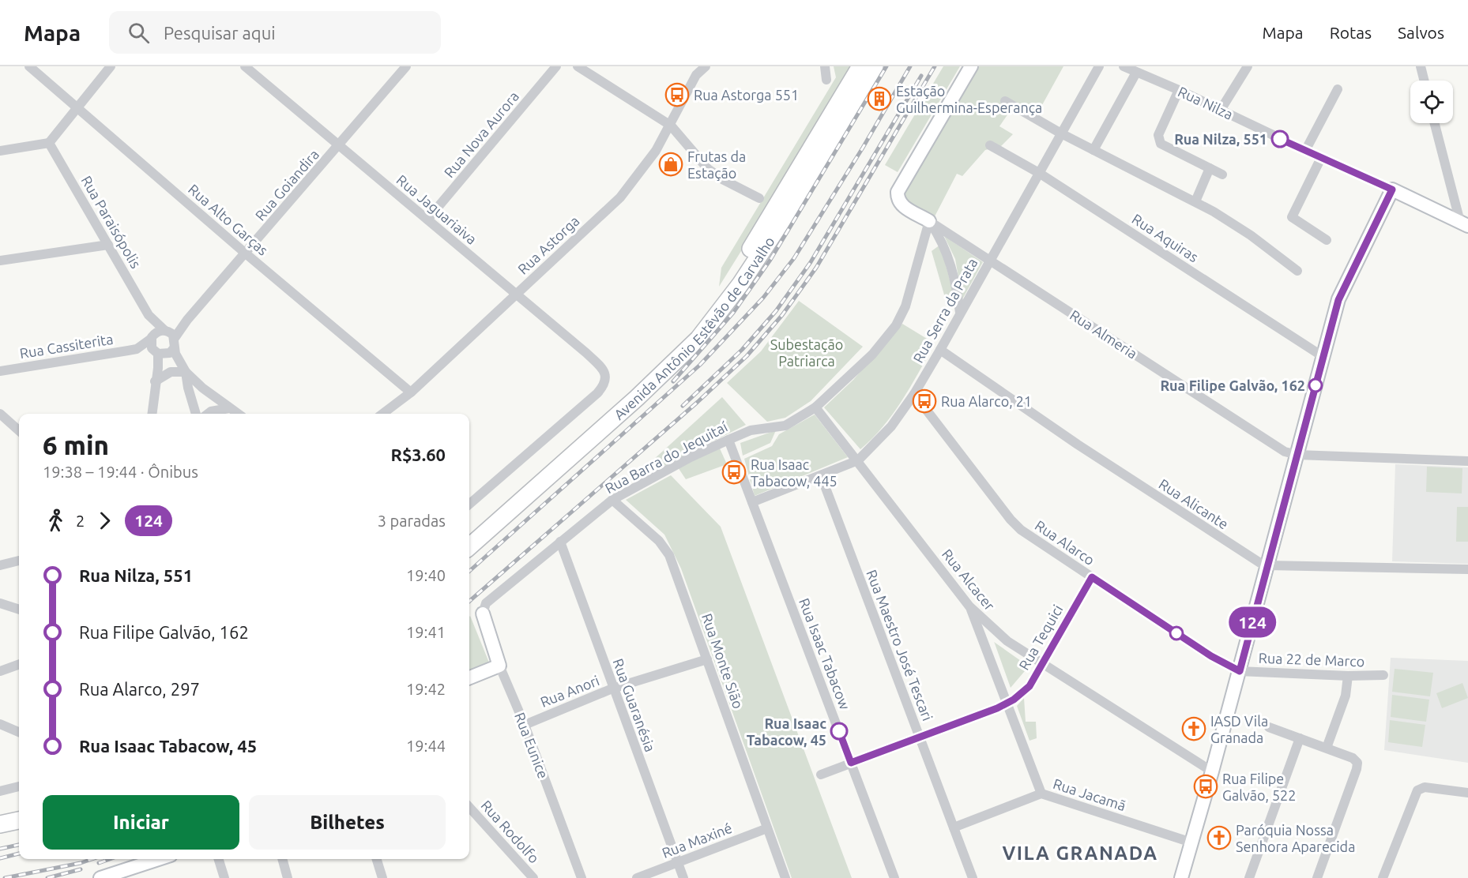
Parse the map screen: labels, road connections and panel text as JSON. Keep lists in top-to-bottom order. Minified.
{"streets":{"highway":["Avenida Antônio Estêvão de Carvalho"],"street":["Rua Nilza","Rua Nova Aurora","Rua Goiandira","Rua Jaguariaiva","Rua Alto Garças","Rua Paraisópolis","Rua Aquiras","Rua Astorga","Rua Serra da Prata","Rua Almeria","Rua Cassiterita","Rua Barra do Jequitaí","Rua Alicante","Rua Alarco","Rua Alcacer","Rua Tequici","Rua Maestro José Tescari","Rua Isaac Tabacow","Rua 22 de Marco","Rua Monte Sião","Rua Anori","Rua Guaranésia","Rua Eunice","Rua Jacamã","Rua Rodolfo","Rua Maxiné"]},"crossings":[["Rua Nova Aurora","Rua Jaguariaiva"],["Rua Goiandira","Rua Jaguariaiva"],["Rua Goiandira","Rua Alto Garças"],["Rua Goiandira","Rua Paraisópolis"],["Rua Goiandira","Rua Cassiterita"],["Rua Jaguariaiva","Rua Astorga"],["Rua Jaguariaiva","Avenida Antônio Estêvão de Carvalho"],["Rua Alto Garças","Rua Astorga"],["Rua Paraisópolis","Rua Cassiterita"],["Rua Aquiras","Rua Serra da Prata"],["Rua Serra da Prata","Rua Almeria"],["Rua Serra da Prata","Rua Alicante"],["Rua Serra da Prata","Rua Alarco"],["Rua Serra da Prata","Rua Alcacer"],["Rua Serra da Prata","Rua Maestro José Tescari"],["Rua Serra da Prata","Rua Isaac Tabacow"],["Rua Almeria","Rua Barra do Jequitaí"],["Rua Barra do Jequitaí","Rua Alcacer"],["Rua Barra do Jequitaí","Rua Isaac Tabacow"],["Rua Barra do Jequitaí","Rua Monte Sião"],["Rua Barra do Jequitaí","Rua Guaranésia"],["Rua Barra do Jequitaí","Rua Eunice"],["Rua Alarco","Rua Tequici"],["Rua Alarco","Rua 22 de Marco"],["Rua Alcacer","Rua Tequici"],["Rua Tequici","Rua Maestro José Tescari"],["Rua Tequici","Rua Isaac Tabacow"],["Rua Maestro José Tescari","Rua Jacamã"],["Rua Monte Sião","Rua Anori"],["Rua Monte Sião","Rua Maxiné"],["Rua Anori","Rua Guaranésia"],["Rua Anori","Rua Eunice"],["Rua Guaranésia","Rua Maxiné"]],"districts":["VILA GRANADA"],"parks":["Subestação Patriarca"],"places":{"bus stop":["Rua Astorga 551","Rua Alarco, 21","Rua Isaac Tabacow, 445","Rua Filipe Galvão, 522"],"building":["Estação Guilhermina-Esperança"],"other":["Rua Nilza, 551","Rua Filipe Galvão, 162","Rua Isaac Tabacow, 45"],"shop":["Frutas da Estação"],"church":["IASD Vila Granada","Paróquia Nossa Senhora Aparecida"]},"lines":["bus line 124"],"page":{"header":"Mapa","search":"Pesquisar aqui","nav":["Mapa","Rotas","Salvos"],"on_map":"124","heading":["6 min","19:38 – 19:44 · Ônibus","R$3.60"],"legs":["2","124","3 paradas"],"list":[{"name":"Rua Nilza, 551","value":"19:40"},{"name":"Rua Filipe Galvão, 162","value":"19:41"},{"name":"Rua Alarco, 297","value":"19:42"},{"name":"Rua Isaac Tabacow, 45","value":"19:44"}],"buttons":["Iniciar","Bilhetes"]}}
